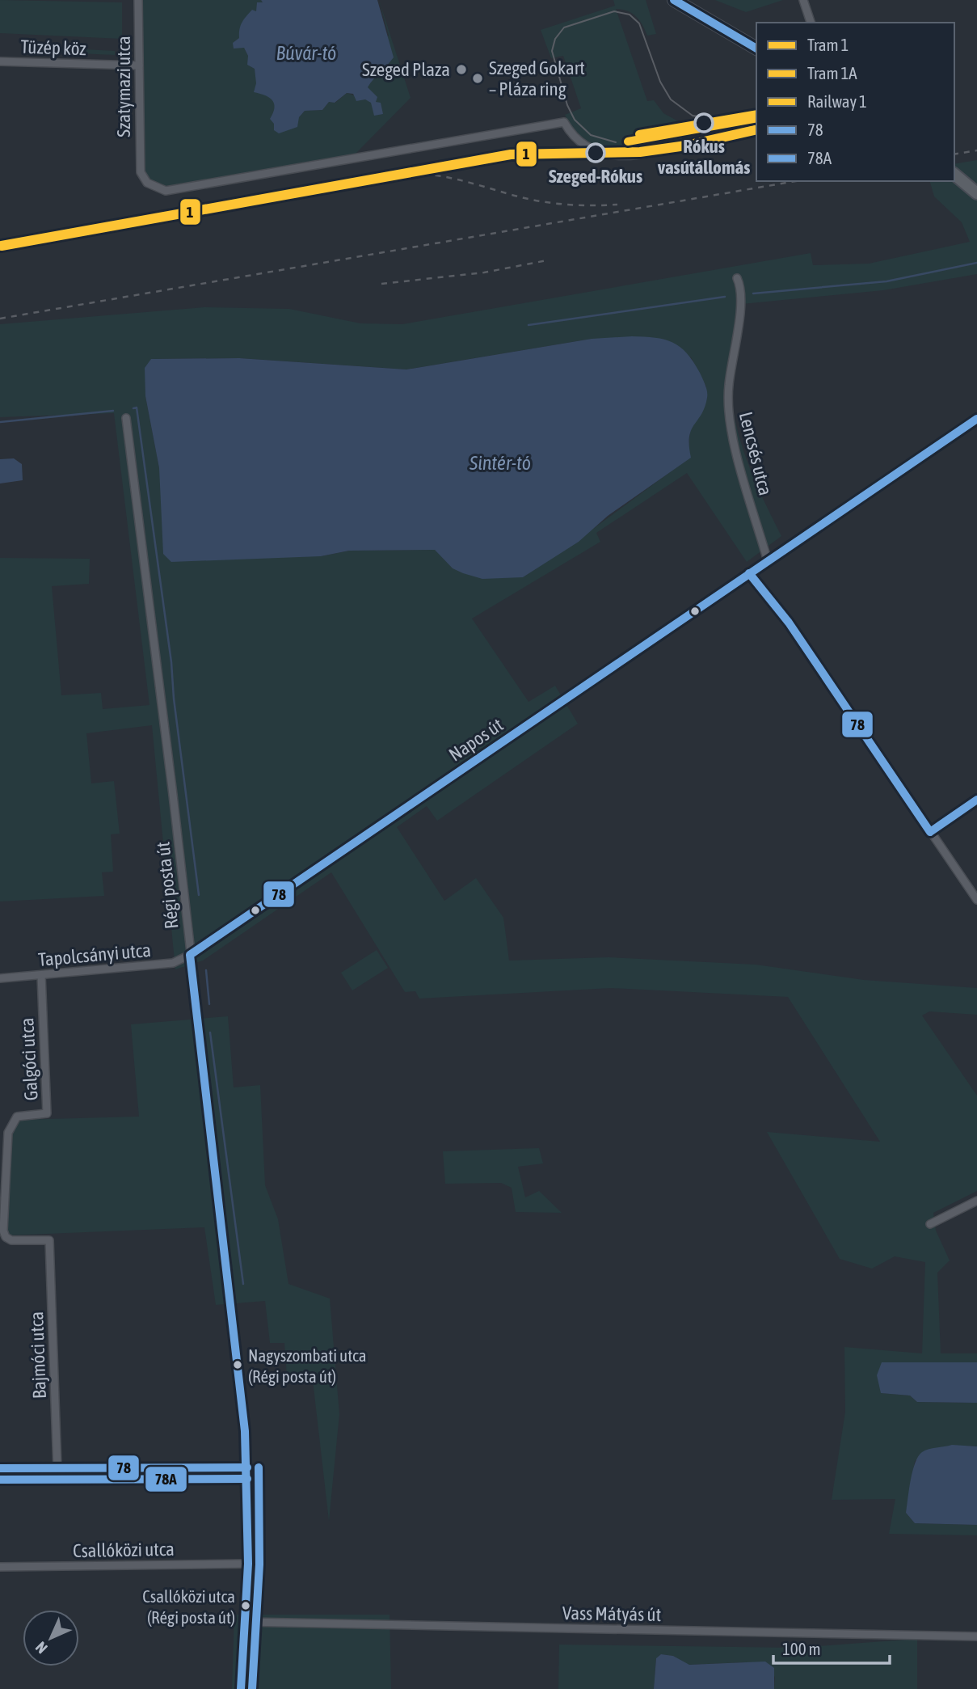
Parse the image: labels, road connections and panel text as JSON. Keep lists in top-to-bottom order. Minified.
{"streets":{"street":["Tüzép köz","Szatymazi utca","Lencsés utca","Napos út","Régi posta út","Tapolcsányi utca","Galgóci utca","Bajmóci utca","Csallóközi utca","Vass Mátyás út"]},"crossings":[["Tüzép köz","Szatymazi utca"],["Lencsés utca","Napos út"],["Napos út","Régi posta út"],["Napos út","Tapolcsányi utca"],["Régi posta út","Tapolcsányi utca"],["Régi posta út","Csallóközi utca"],["Régi posta út","Vass Mátyás út"],["Tapolcsányi utca","Galgóci utca"],["Galgóci utca","Bajmóci utca"]],"water":["Búvár-tó","Sintér-tó"],"places":["Szeged Plaza","Szeged Gokart – Pláza ring","Rókus vasútállomás","Szeged-Rókus","Nagyszombati utca (Régi posta út)","Csallóközi utca (Régi posta út)"],"lines":["transit line 78","tram line 1A","tram line 1","rail line 1","transit line 78A"],"legend":["Tram 1","Tram 1A","Railway 1","78","78A"],"scale_bar":"100 m","north":"bottom left"}
